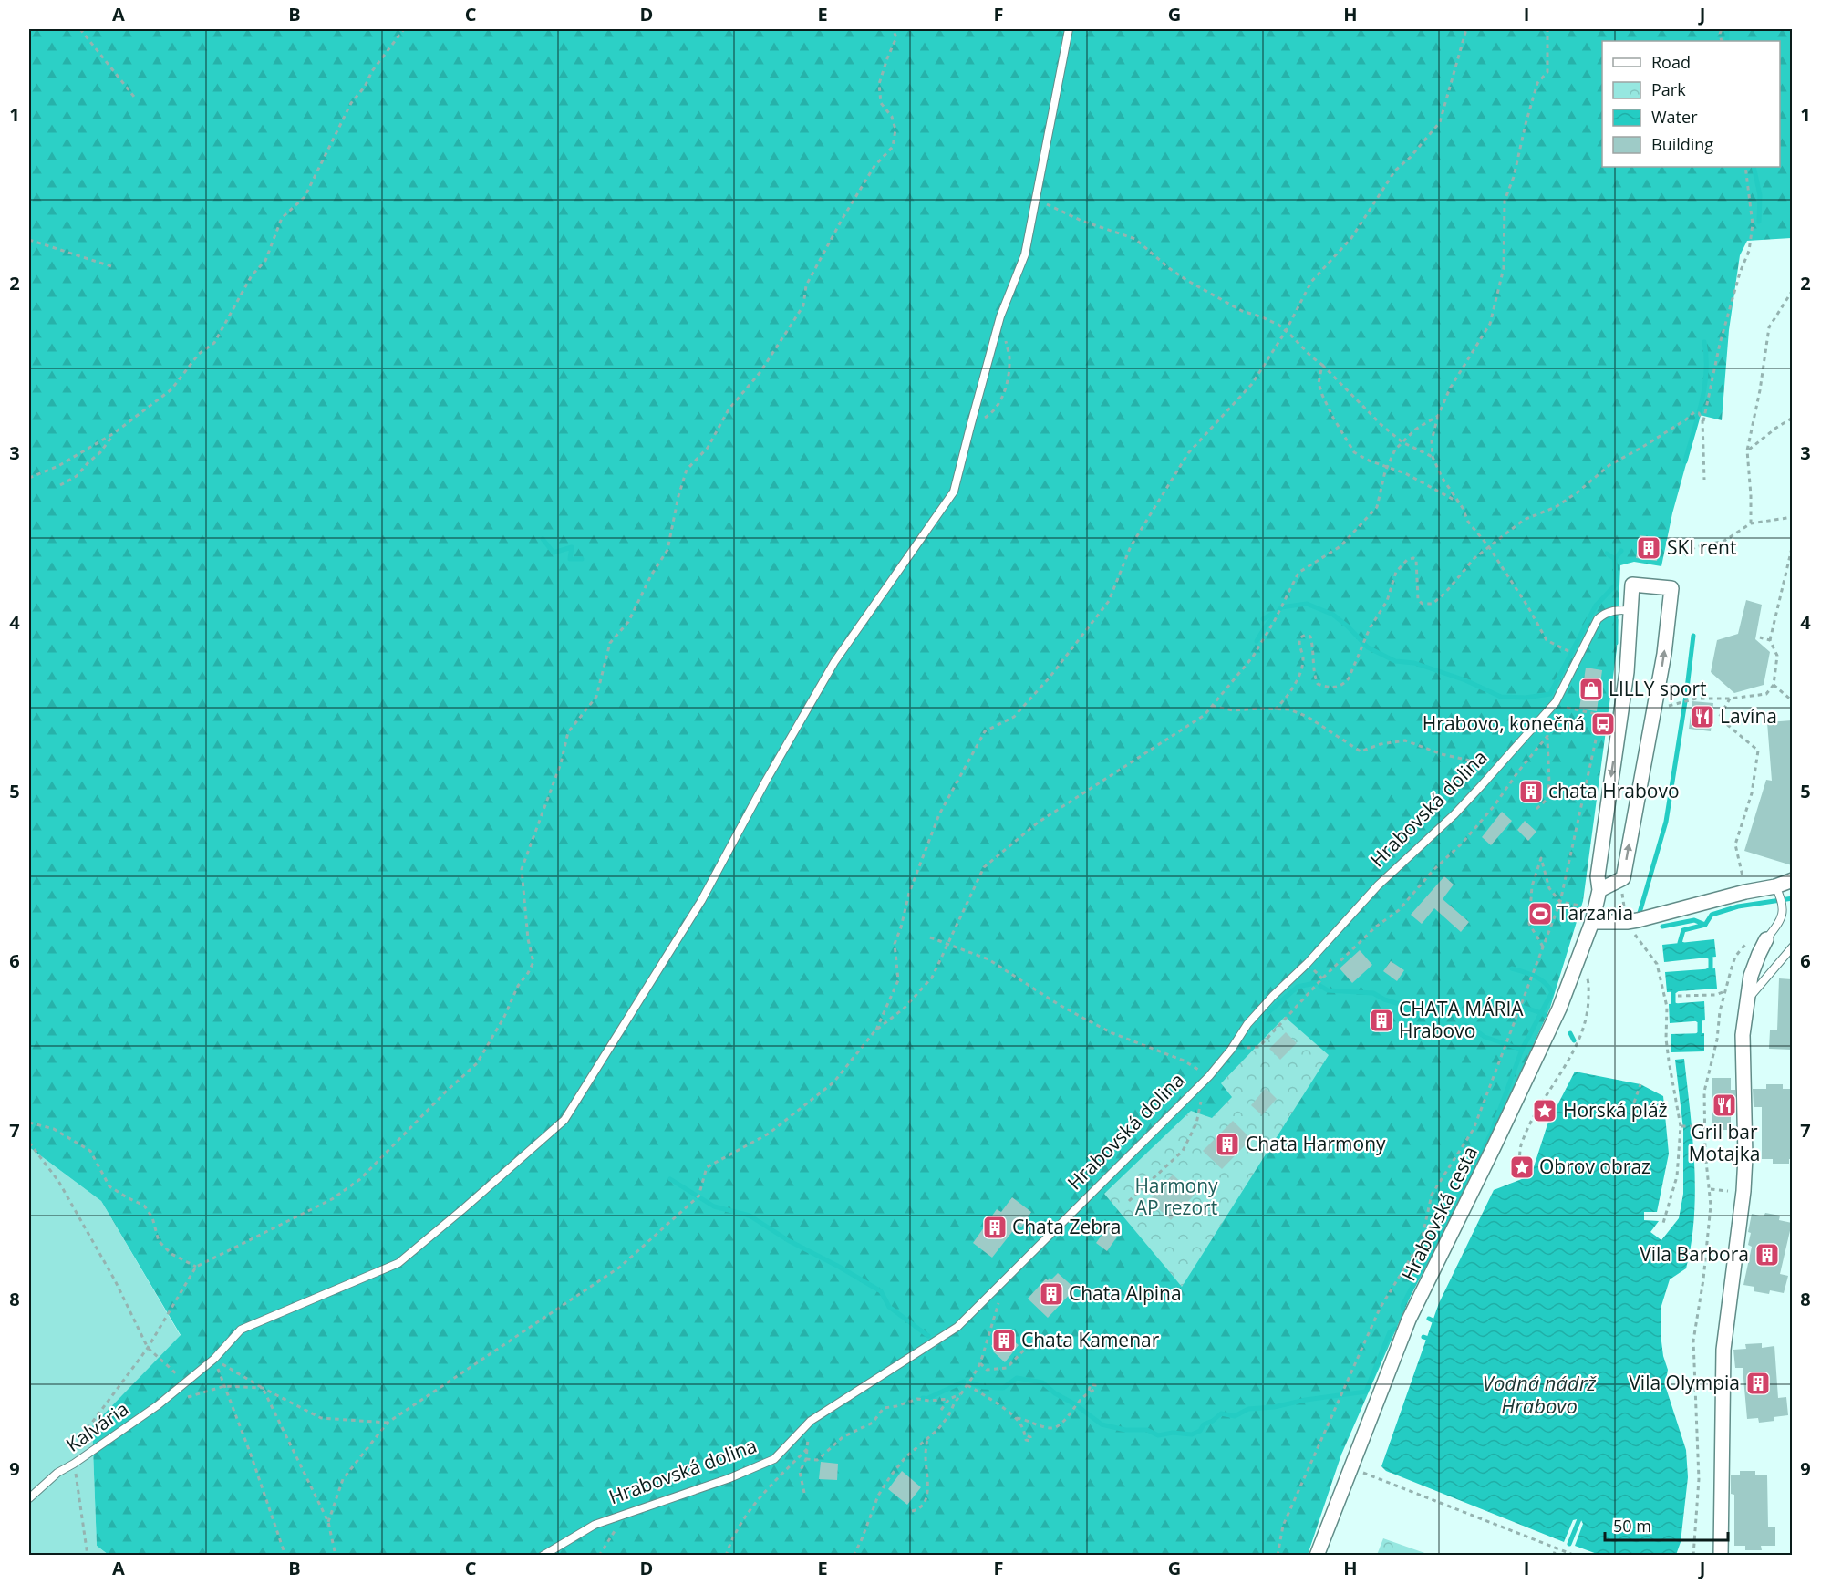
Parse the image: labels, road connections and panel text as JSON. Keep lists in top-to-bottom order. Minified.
{"streets":{"street":["Hrabovská cesta"],"lane":["Hrabovská dolina","Kalvária"]},"crossings":[["Hrabovská dolina","Hrabovská cesta"]],"water":["Vodná nádrž Hrabovo"],"parks":["Harmony AP rezort"],"places":{"building":["SKI rent","chata Hrabovo","CHATA MÁRIA Hrabovo","Chata Harmony","Chata Zebra","Vila Barbora","Chata Alpina","Chata Kamenar","Vila Olympia"],"shop":["LILLY sport"],"restaurant":["Lavína","Gril bar Motajka"],"bus stop":["Hrabovo, konečná"],"sports":["Tarzania"],"place":["Horská pláž","Obrov obraz"]},"legend":["Road","Park","Water","Building"],"scale_bar":"50 m","grid":{"columns":["A","B","C","D","E","F","G","H","I","J"],"rows":["1","2","3","4","5","6","7","8","9"]}}
